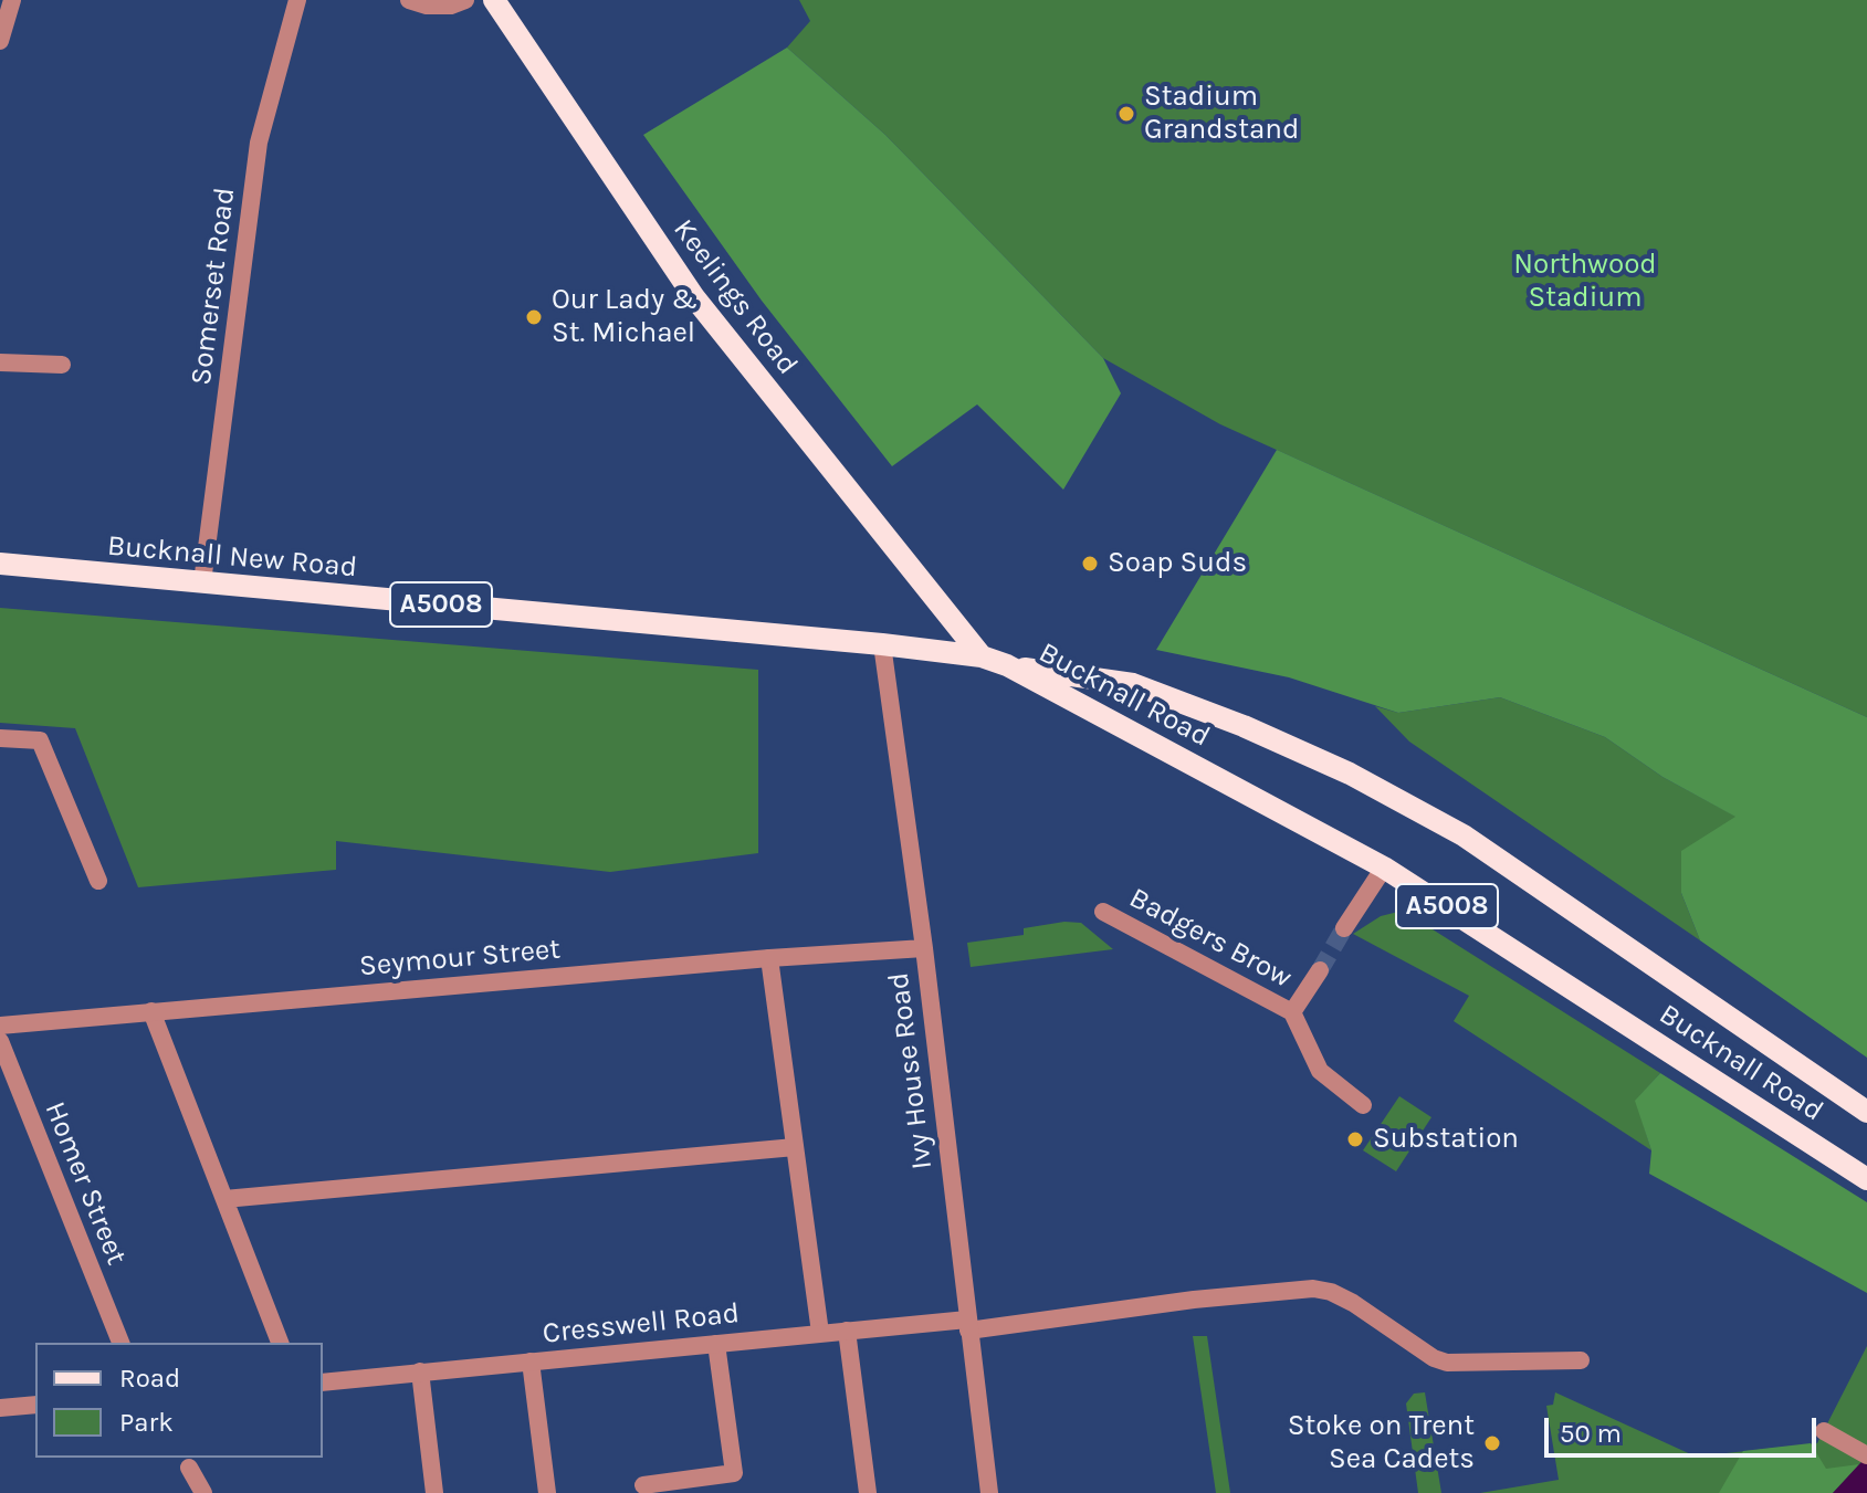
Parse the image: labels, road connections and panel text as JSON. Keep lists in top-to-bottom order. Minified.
{"streets":{"main road":["Keelings Road","Bucknall New Road","A5008","Bucknall Road"],"street":["Somerset Road","Badgers Brow","Seymour Street","Ivy House Road","Homer Street","Cresswell Road"]},"crossings":[["Somerset Road","Bucknall New Road"],["Keelings Road","A5008"],["Bucknall New Road","A5008"],["Bucknall New Road","Ivy House Road"],["A5008","Bucknall Road"],["A5008","Ivy House Road"],["Seymour Street","Ivy House Road"],["Ivy House Road","Cresswell Road"]],"parks":["Northwood Stadium"],"places":["Stadium Grandstand","Our Lady & St. Michael","Soap Suds","Substation","Stoke on Trent Sea Cadets"],"legend":["Road","Park"],"scale_bar":"50 m"}
